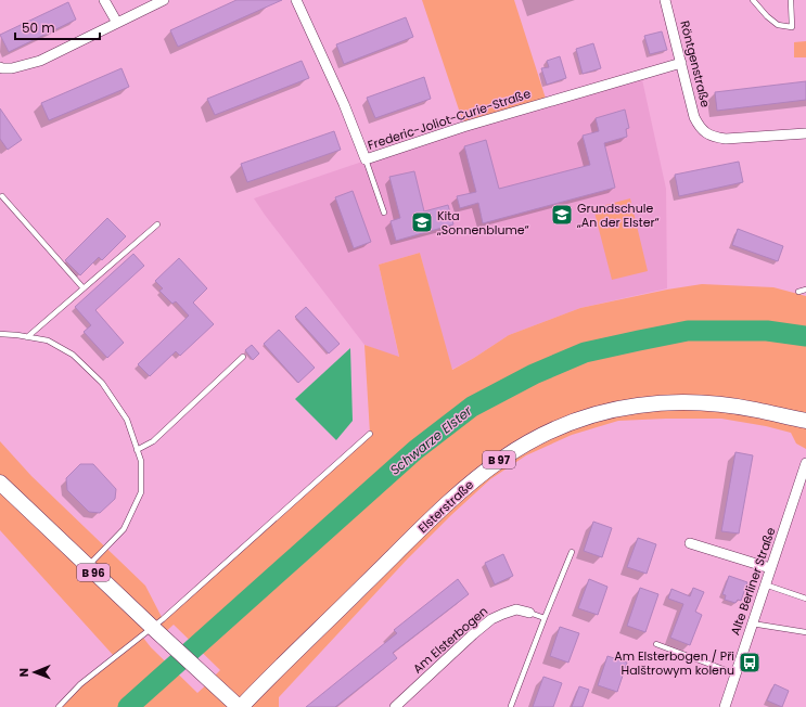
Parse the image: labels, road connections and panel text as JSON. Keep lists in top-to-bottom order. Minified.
{"streets":{"main road":["B 97","Elsterstraße","B 96"],"street":["Röntgenstraße","Frederic-Joliot-Curie-Straße","Alte Berliner Straße","Am Elsterbogen"]},"crossings":[["Röntgenstraße","Frederic-Joliot-Curie-Straße"],["Elsterstraße","B 96"]],"water":["Schwarze Elster"],"places":{"school or university":["Grundschule „An der Elster“","Kita „Sonnenblume“"],"bus stop":["Am Elsterbogen / Při Halštrowym kolenu"]},"scale_bar":"50 m","north":"left"}
